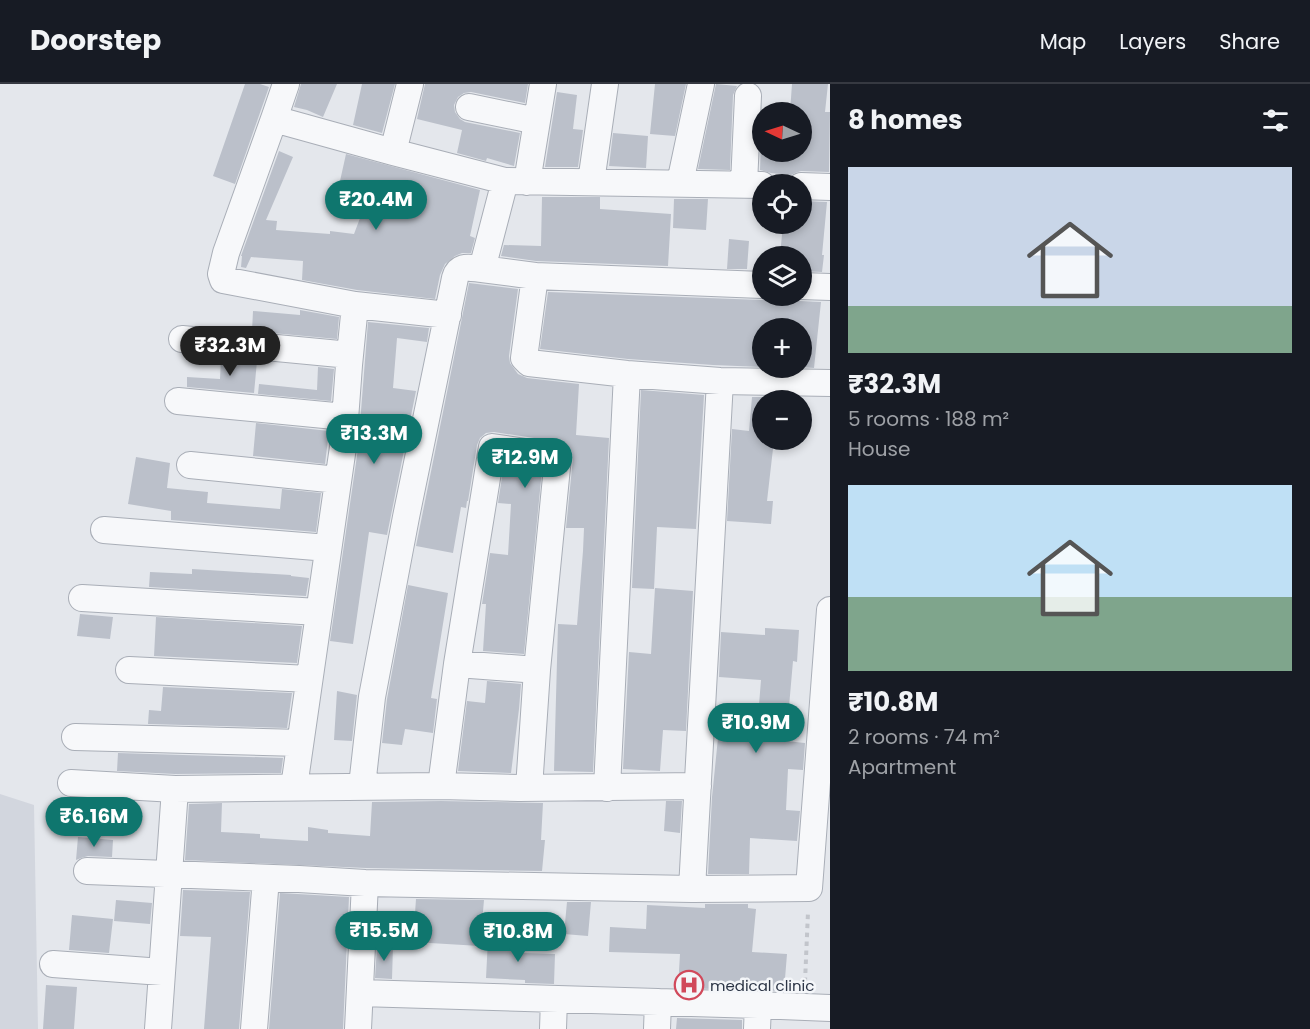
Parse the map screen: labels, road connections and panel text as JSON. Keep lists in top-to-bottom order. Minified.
{"places":{"hospital":["medical clinic"]},"north":"left","page":{"header":"Doorstep","nav":["Map","Layers","Share"],"heading":"8 homes","map_buttons":["+","−"],"list":[{"name":"₹32.3M","note":"5 rooms · 188 m² · House"},{"name":"₹10.8M","note":"2 rooms · 74 m² · Apartment"}],"price":["₹20.4M","₹32.3M","₹13.3M","₹12.9M","₹10.9M","₹6.16M","₹15.5M","₹10.8M"]}}
